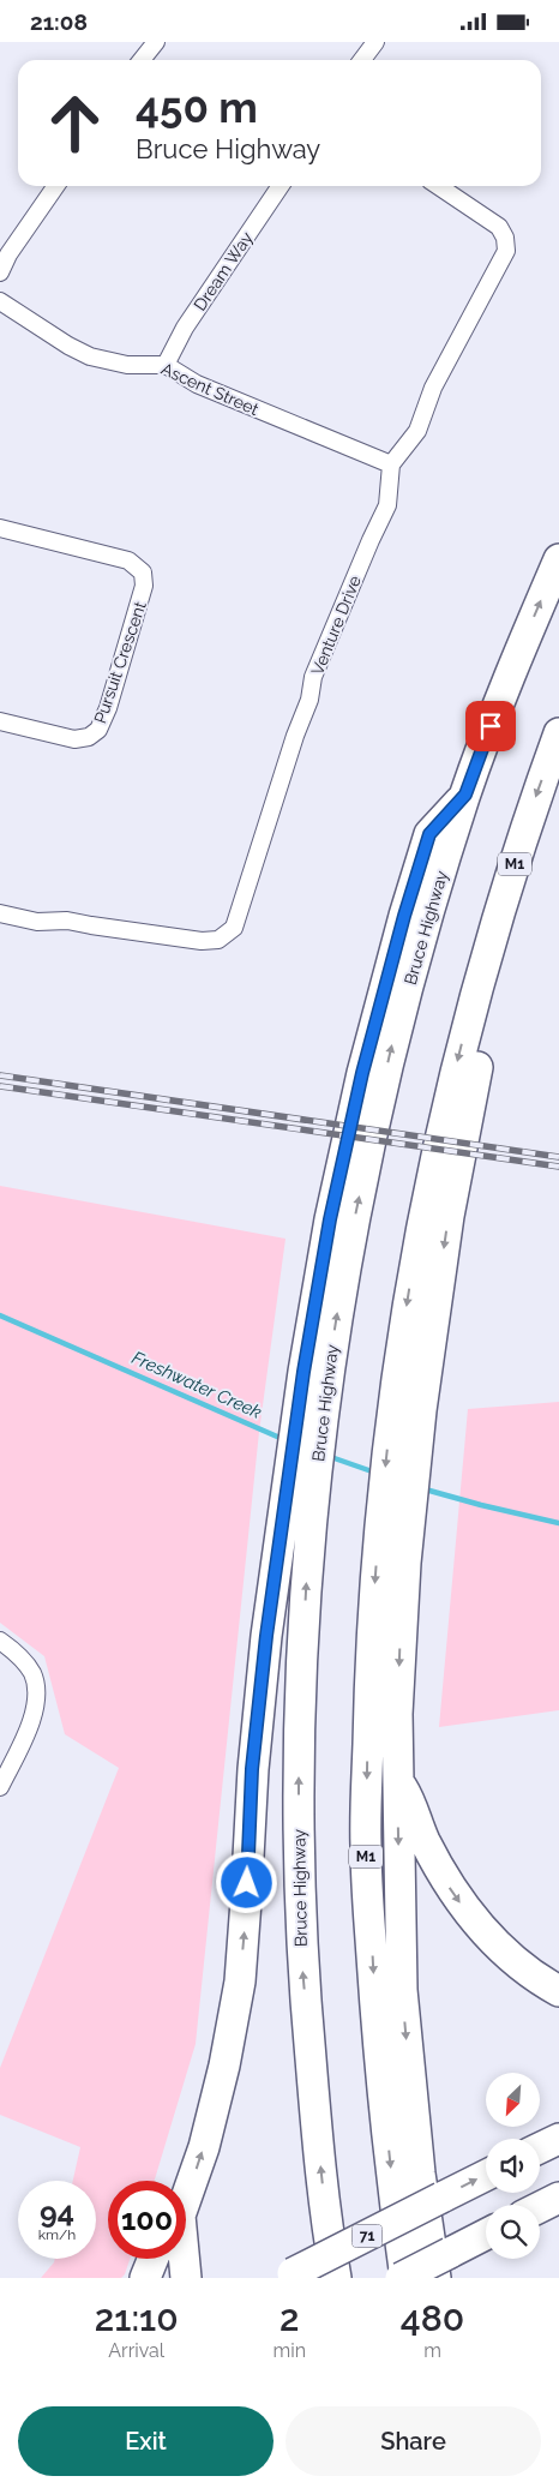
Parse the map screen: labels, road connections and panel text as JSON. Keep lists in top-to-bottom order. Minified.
{"streets":{"highway":["M1","Bruce Highway","71"],"street":["Dream Way","Ascent Street","Venture Drive","Pursuit Crescent"]},"crossings":[["Dream Way","Ascent Street"],["Ascent Street","Venture Drive"]],"water":["Freshwater Creek"],"north":"bottom left","page":{"status":"21:08","turn":["450 m","Bruce Highway"],"speed":"94 km/h","limit":"100","eta":["21:10","Arrival","2","min","480","m"],"buttons":["Exit","Share"]}}
